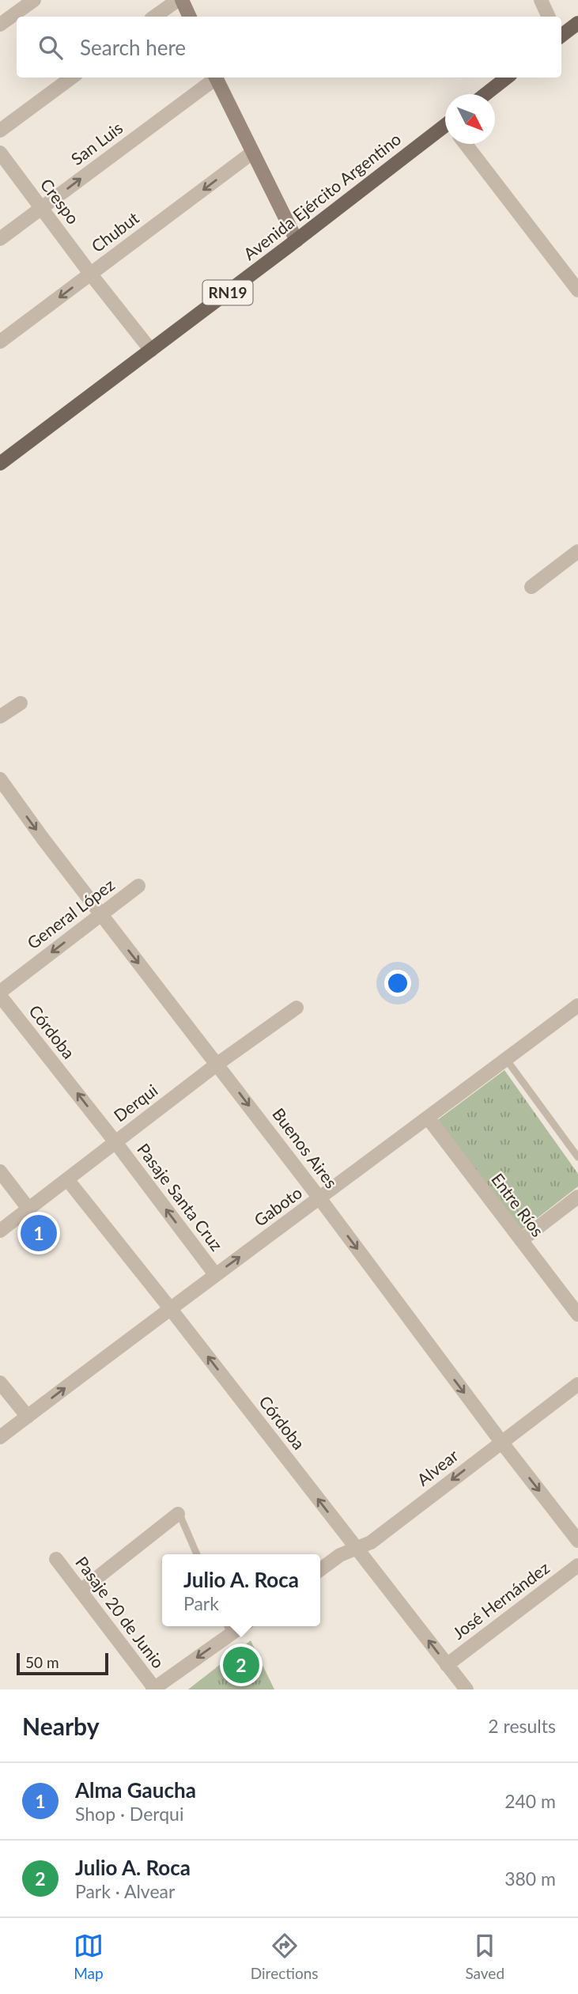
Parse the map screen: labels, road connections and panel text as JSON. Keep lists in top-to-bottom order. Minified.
{"streets":{"main road":["Avenida Ejército Argentino","RN19"],"street":["San Luis","Crespo","Chubut","General López","Córdoba","Derqui","Buenos Aires","Pasaje Santa Cruz","Entre Ríos","Gaboto","Alvear","José Hernández","Pasaje 20 de Junio"]},"crossings":[["San Luis","Crespo"],["Avenida Ejército Argentino","Crespo"],["Crespo","Chubut"],["General López","Buenos Aires"],["Córdoba","Derqui"],["Córdoba","Pasaje Santa Cruz"],["Córdoba","Gaboto"],["Córdoba","Alvear"],["Córdoba","José Hernández"],["Derqui","Buenos Aires"],["Derqui","Pasaje Santa Cruz"],["Buenos Aires","Gaboto"],["Buenos Aires","Alvear"],["Pasaje Santa Cruz","Gaboto"],["Entre Ríos","Gaboto"]],"one_way":["Chubut","General López","Córdoba","Buenos Aires","Pasaje Santa Cruz","Gaboto","Alvear"],"scale_bar":"50 m","north":"bottom right","page":{"search":"Search here","pins":["1","2"],"popup":["Julio A. Roca","Park"],"scale":"50 m","heading":["Nearby","2 results"],"list":[{"mark":"1","name":"Alma Gaucha","note":"Shop · Derqui","value":"240 m"},{"mark":"2","name":"Julio A. Roca","note":"Park · Alvear","value":"380 m"}],"nav":["Map","Directions","Saved"]}}
